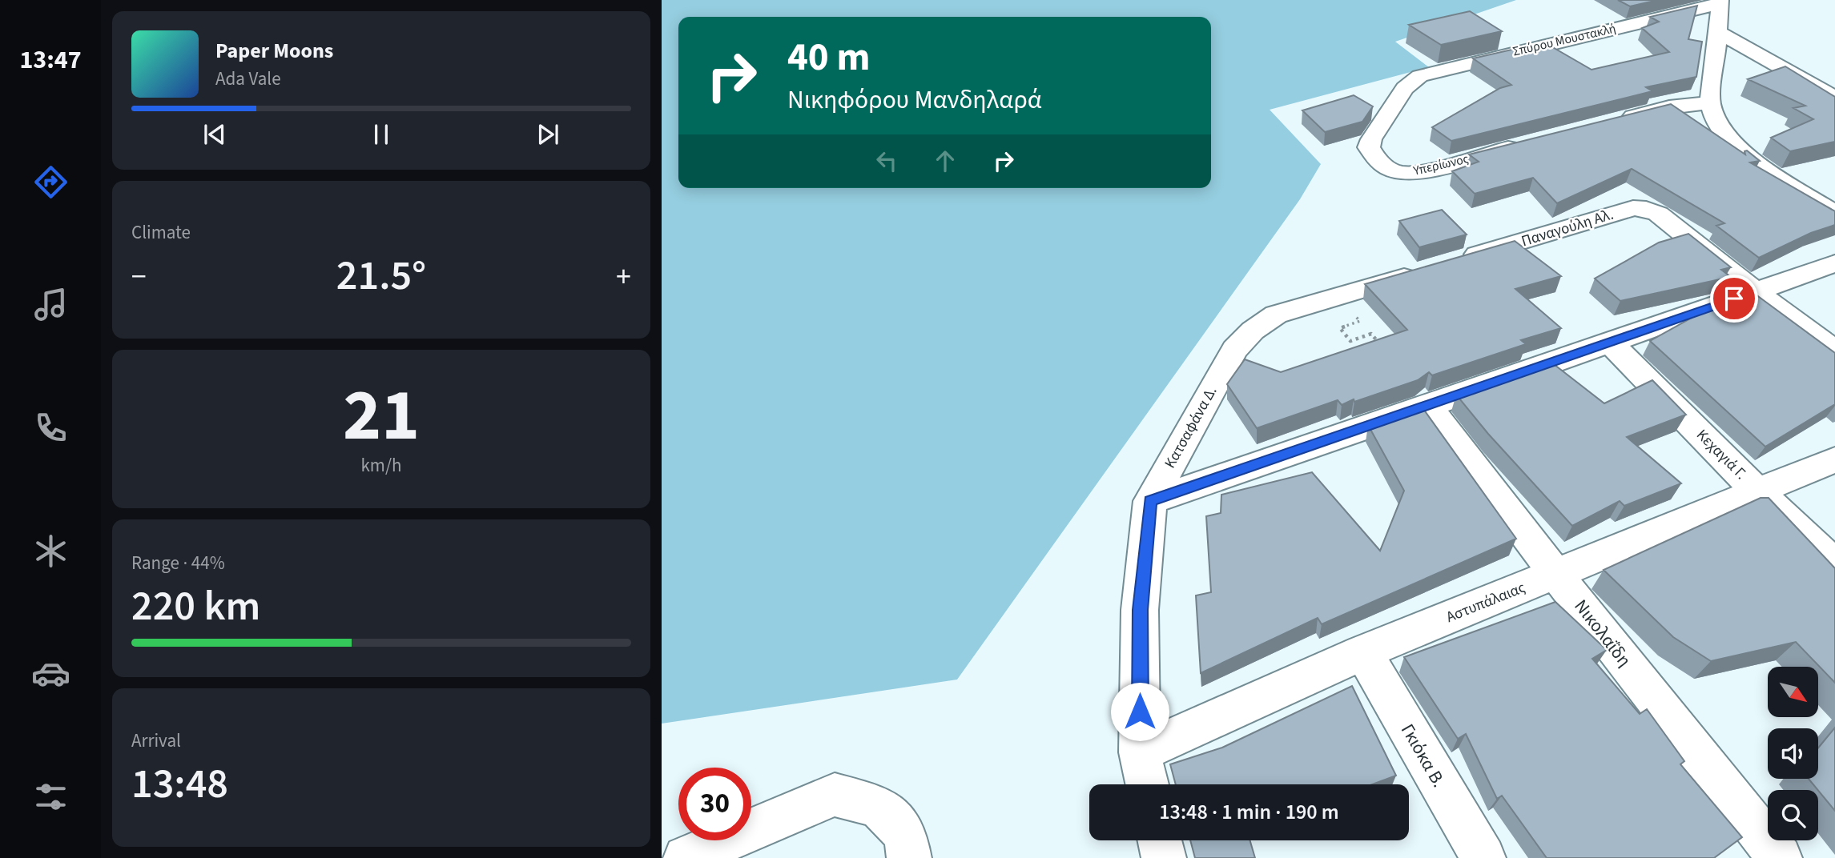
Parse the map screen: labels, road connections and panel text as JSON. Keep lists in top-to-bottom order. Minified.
{"streets":{"street":["Σπύρου Μουστακλή","Υπερίωνος","Παναγούλη Αλ.","Κατσαφάνα Δ.","Κεχαγιά Γ.","Αστυπάλαιας","Νικολαΐδη","Γκιόκα Β."]},"crossings":[["Σπύρου Μουστακλή","Υπερίωνος"],["Κατσαφάνα Δ.","Αστυπάλαιας"],["Κεχαγιά Γ.","Αστυπάλαιας"],["Αστυπάλαιας","Νικολαΐδη"],["Αστυπάλαιας","Γκιόκα Β."]],"north":"bottom right","page":{"tabs":"13:47","turn":["40 m","Νικηφόρου Μανδηλαρά"],"song":["Paper Moons","Ada Vale"],"tile":["Climate",["21","km/h"],["Range · 44%","220 km"],["Arrival","13:48"]],"heat":["−","21.5°","+"],"limit":"30","trip":"13:48 · 1 min · 190 m"}}
